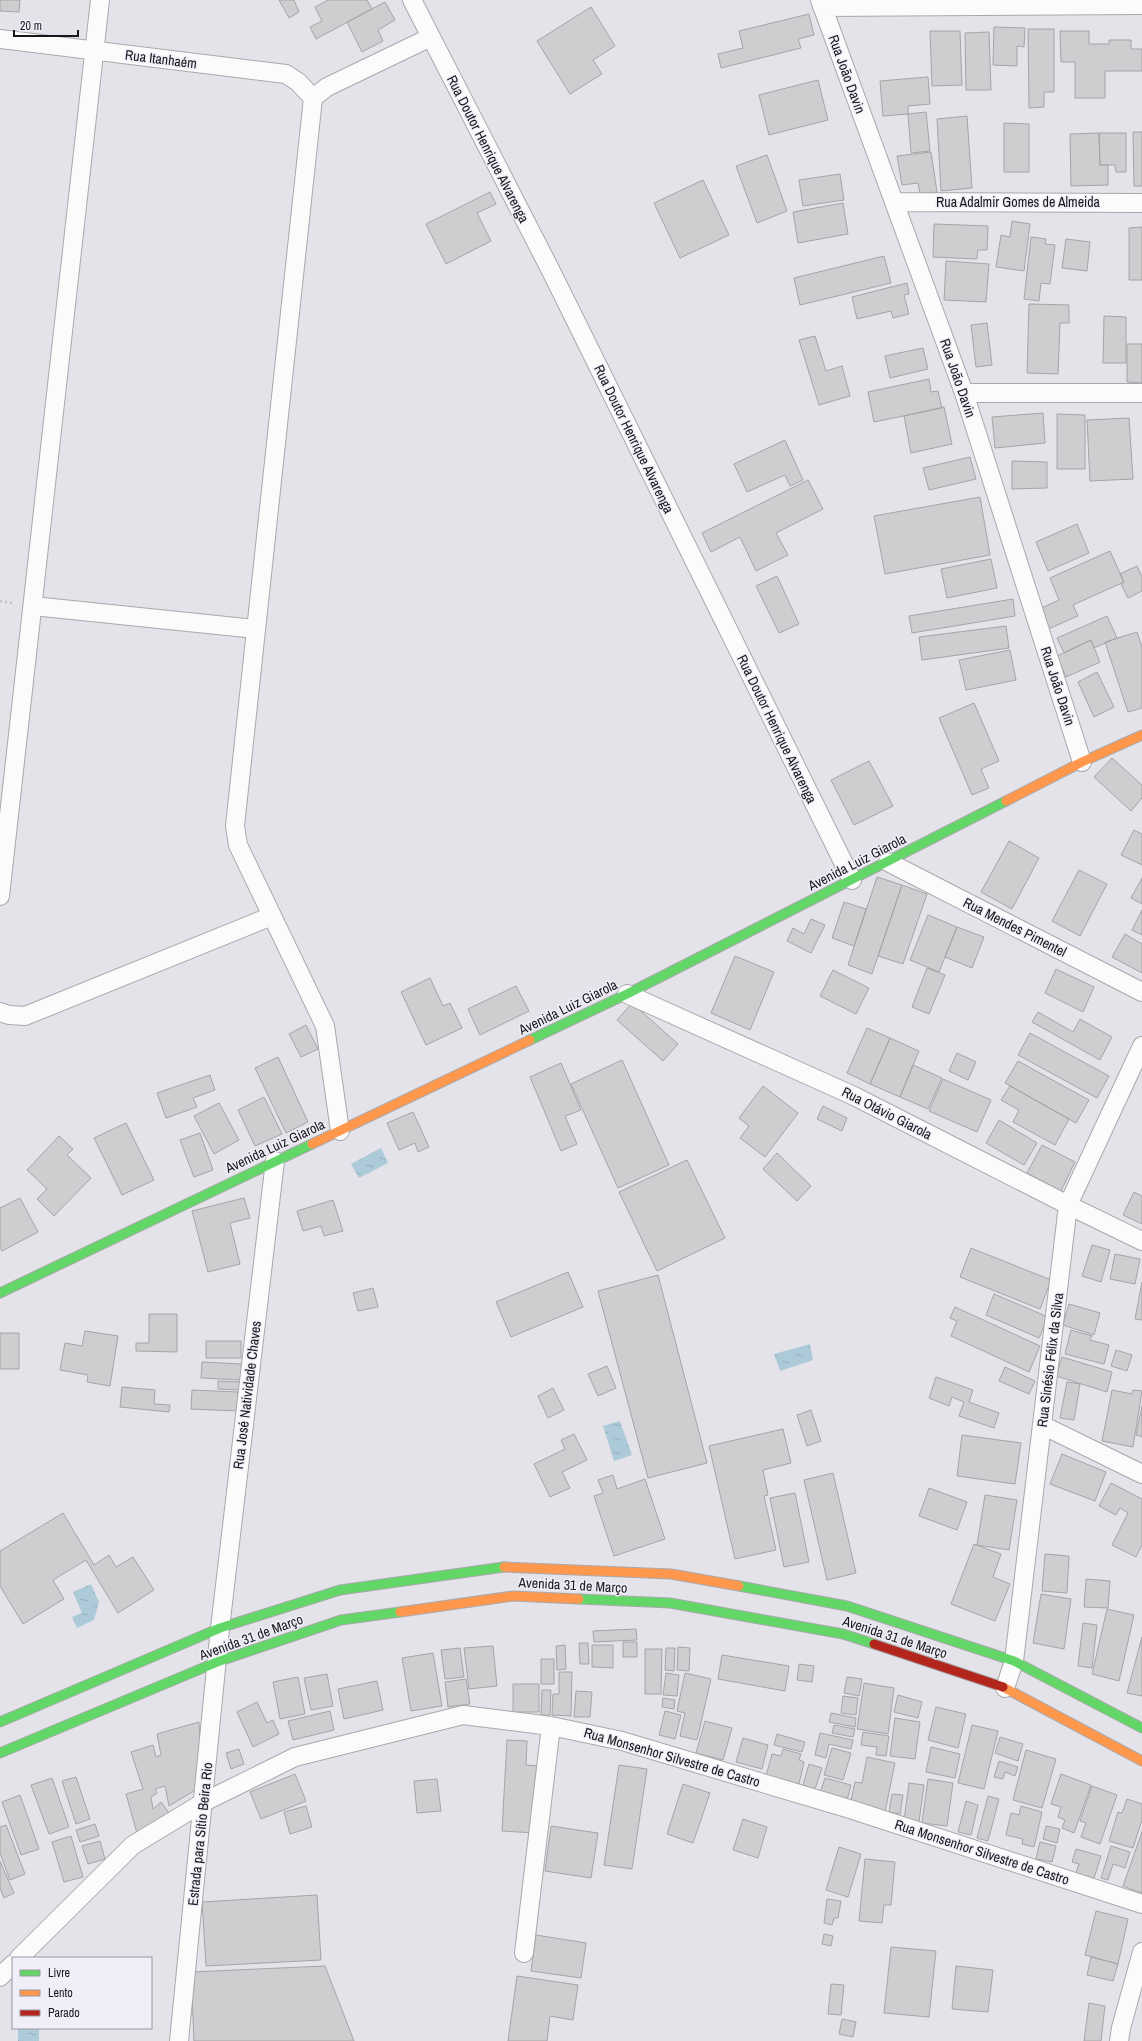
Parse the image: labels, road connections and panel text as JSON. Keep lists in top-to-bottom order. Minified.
{"streets":{"main road":["Avenida Luiz Giarola","Avenida 31 de Março"],"street":["Rua Itanhaém","Rua João Davin","Rua Doutor Henrique Alvarenga","Rua Adalmir Gomes de Almeida","Rua Mendes Pimentel","Rua Otávio Giarola","Rua Sinésio Félix da Silva","Rua José Natividade Chaves","Rua Monsenhor Silvestre de Castro","Estrada para Sítio Beira Rio"]},"crossings":[["Rua João Davin","Rua Adalmir Gomes de Almeida"],["Rua João Davin","Avenida Luiz Giarola"],["Rua Doutor Henrique Alvarenga","Avenida Luiz Giarola"],["Avenida Luiz Giarola","Rua Mendes Pimentel"],["Avenida Luiz Giarola","Rua Otávio Giarola"],["Avenida Luiz Giarola","Rua José Natividade Chaves"],["Rua Otávio Giarola","Rua Sinésio Félix da Silva"],["Rua Sinésio Félix da Silva","Avenida 31 de Março"],["Rua José Natividade Chaves","Avenida 31 de Março"],["Rua José Natividade Chaves","Estrada para Sítio Beira Rio"],["Avenida 31 de Março","Estrada para Sítio Beira Rio"],["Rua Monsenhor Silvestre de Castro","Estrada para Sítio Beira Rio"]],"legend":["Livre","Lento","Parado"],"scale_bar":"20 m"}
